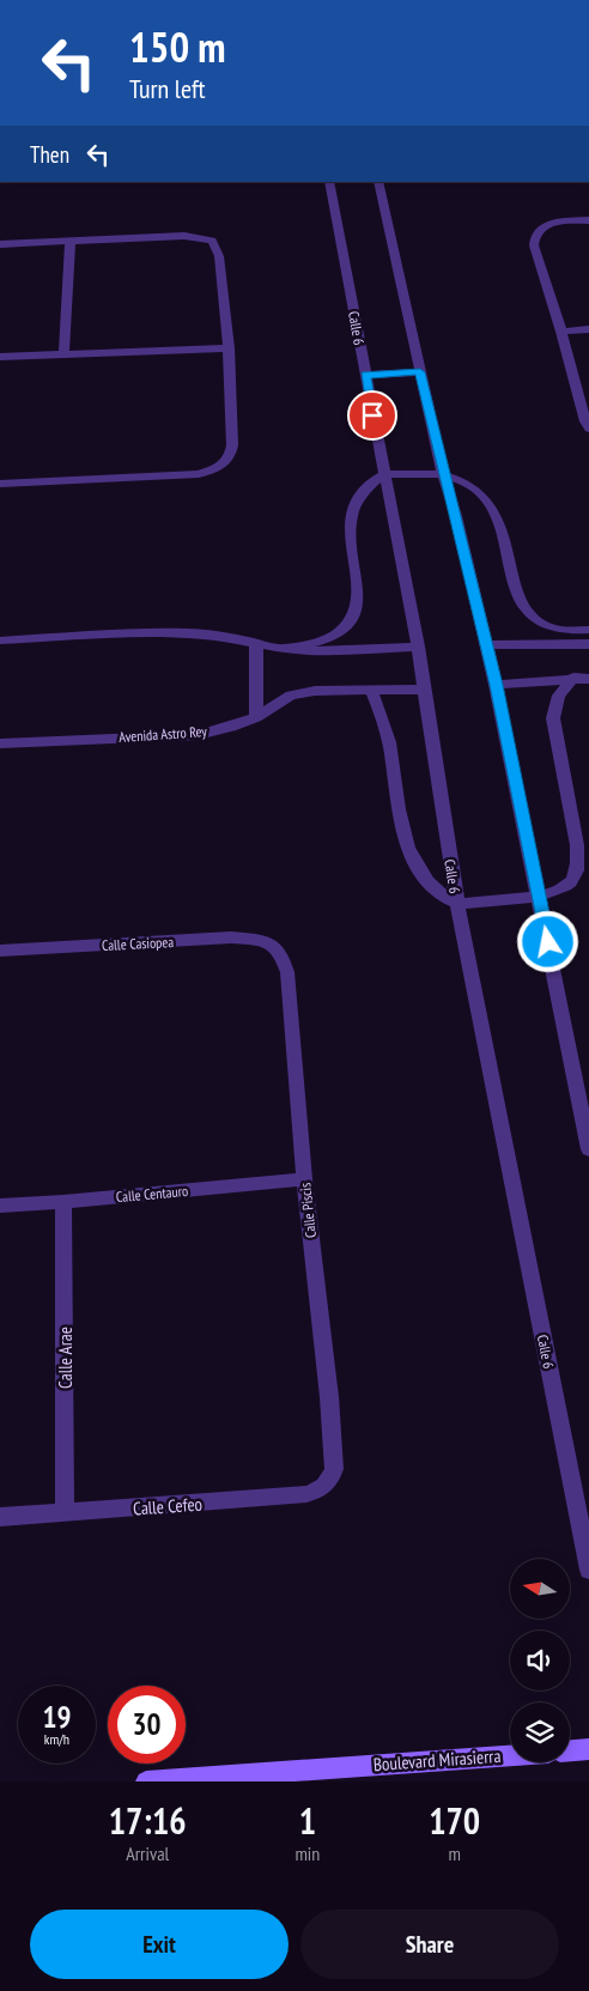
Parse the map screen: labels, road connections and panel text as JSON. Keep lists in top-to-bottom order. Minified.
{"streets":{"main road":["Boulevard Mirasierra"],"street":["Calle 6","Avenida Astro Rey","Calle Casiopea","Calle Centauro","Calle Piscis","Calle Arae","Calle Cefeo"]},"crossings":[["Calle 6","Avenida Astro Rey"],["Calle Casiopea","Calle Piscis"],["Calle Centauro","Calle Piscis"],["Calle Centauro","Calle Arae"],["Calle Piscis","Calle Cefeo"],["Calle Arae","Calle Cefeo"]],"north":"left","page":{"turn":["150 m","Turn left"],"then":"Then","speed":"19 km/h","limit":"30","eta":["17:16","Arrival","1","min","170","m"],"buttons":["Exit","Share"]}}
